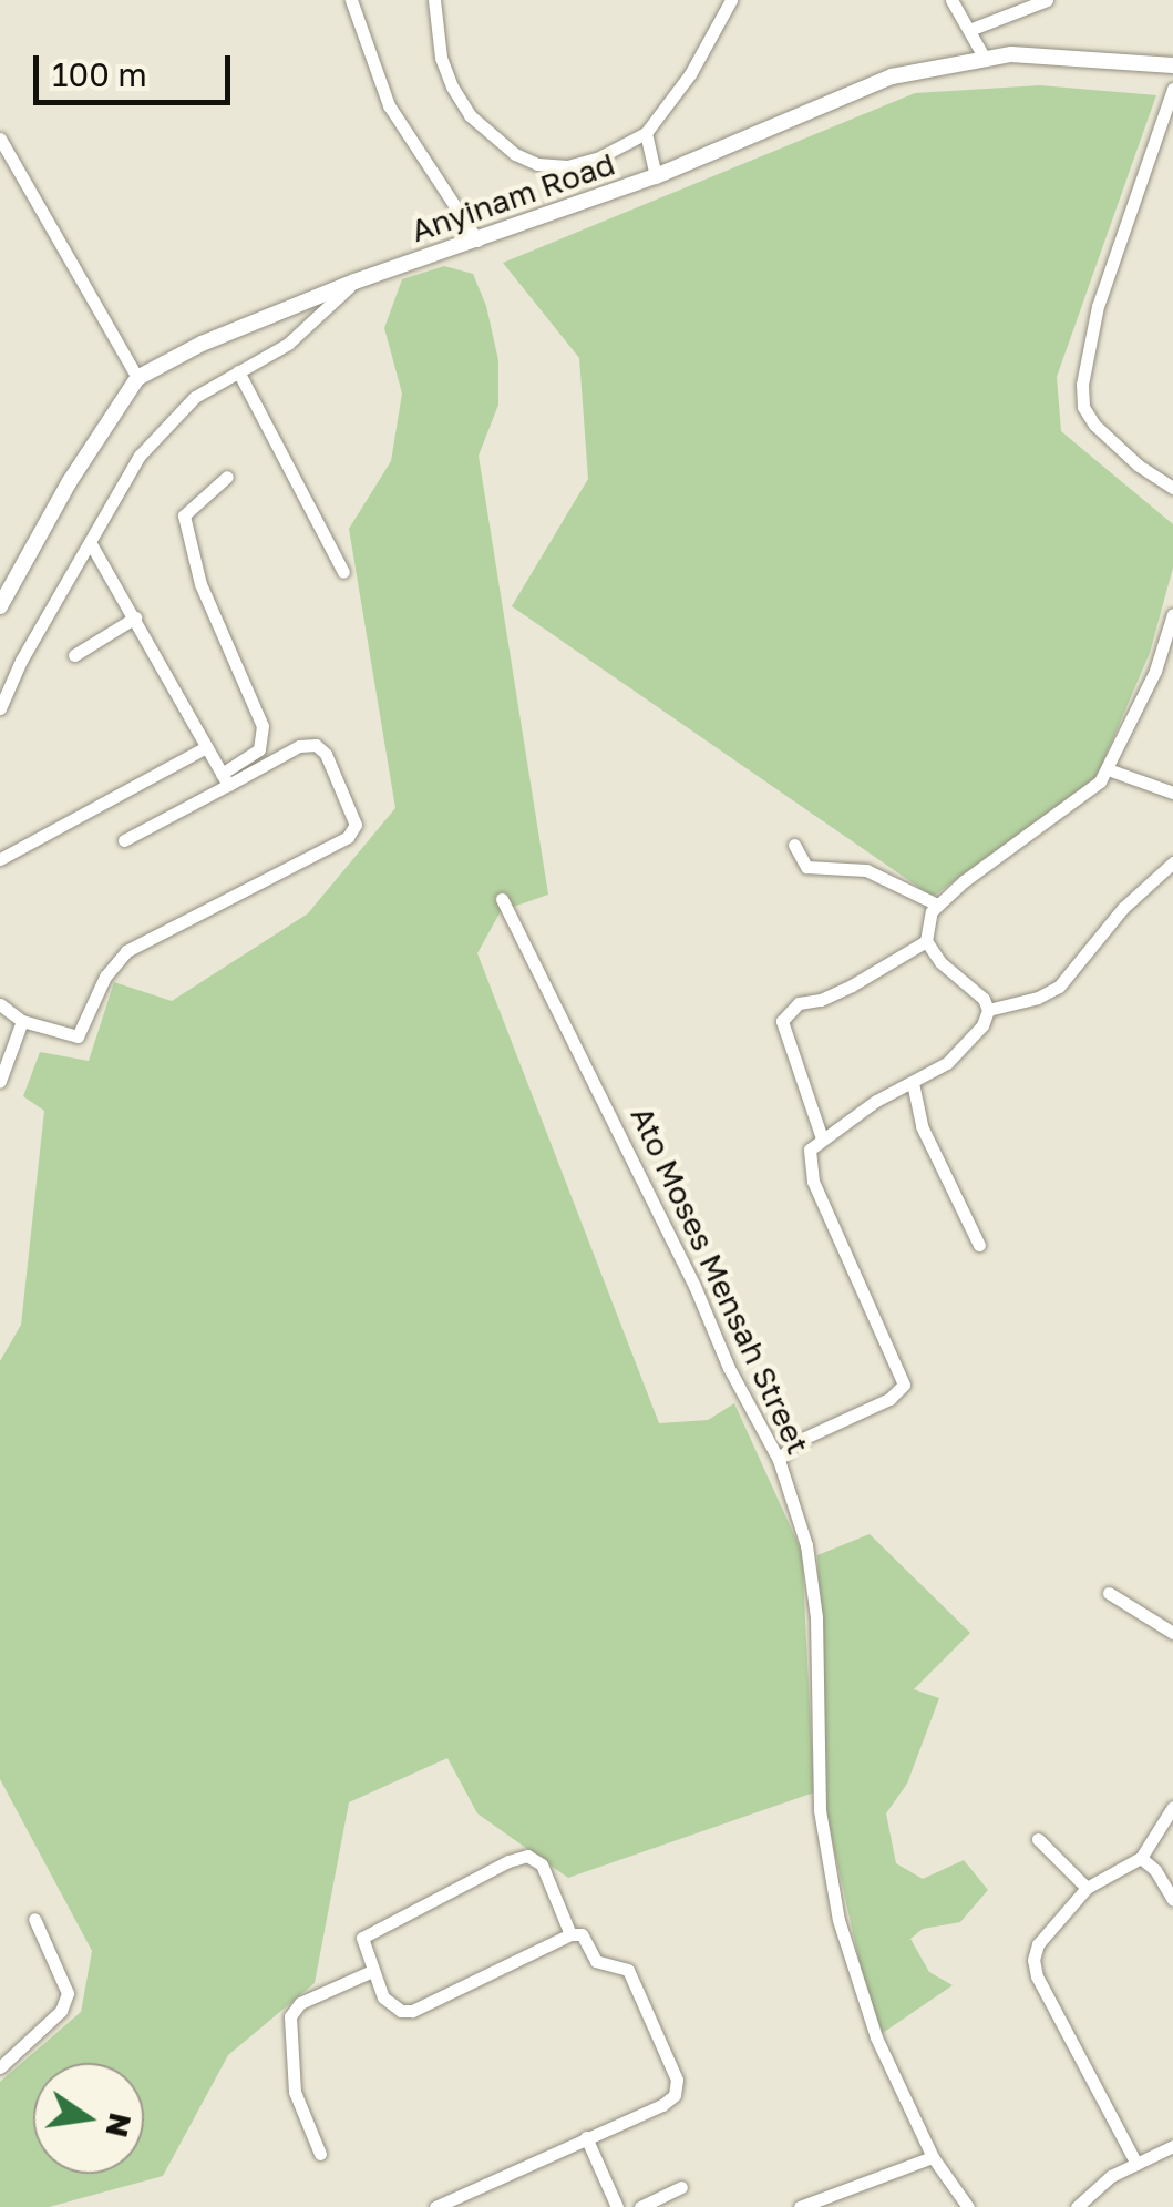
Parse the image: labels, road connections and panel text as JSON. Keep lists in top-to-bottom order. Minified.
{"streets":{"street":["Anyinam Road","Ato Moses Mensah Street"]},"scale_bar":"100 m","north":"right"}
